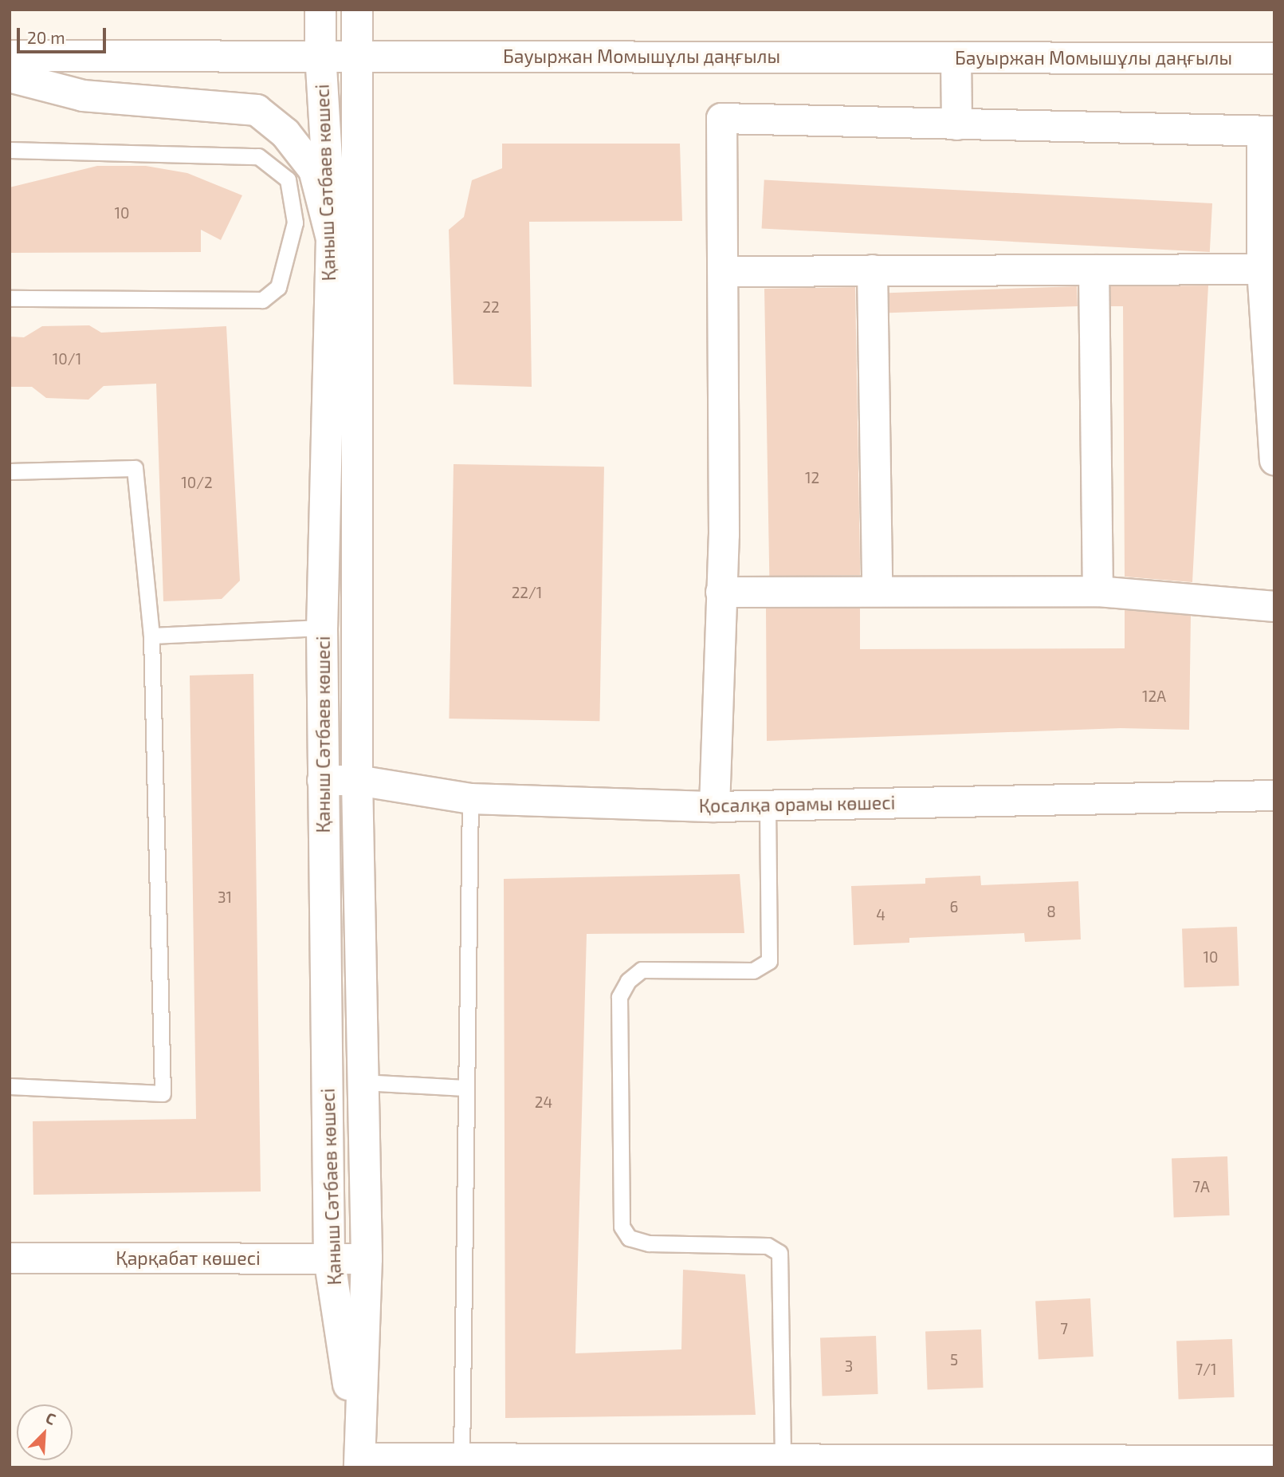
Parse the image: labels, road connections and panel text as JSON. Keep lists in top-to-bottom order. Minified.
{"streets":{"street":["Бауыржан Момышұлы даңғылы","Қаныш Сәтбаев көшесі","Қосалқа орамы көшесі","Қарқабат көшесі"]},"crossings":[["Бауыржан Момышұлы даңғылы","Қаныш Сәтбаев көшесі"],["Қаныш Сәтбаев көшесі","Қосалқа орамы көшесі"],["Қаныш Сәтбаев көшесі","Қарқабат көшесі"]],"house_numbers":["10","22","10/1","12","10/2","22/1","12А","31","6","8","4","10","24","7А","7","5","3","7/1"],"scale_bar":"20 m","north":"top right"}
